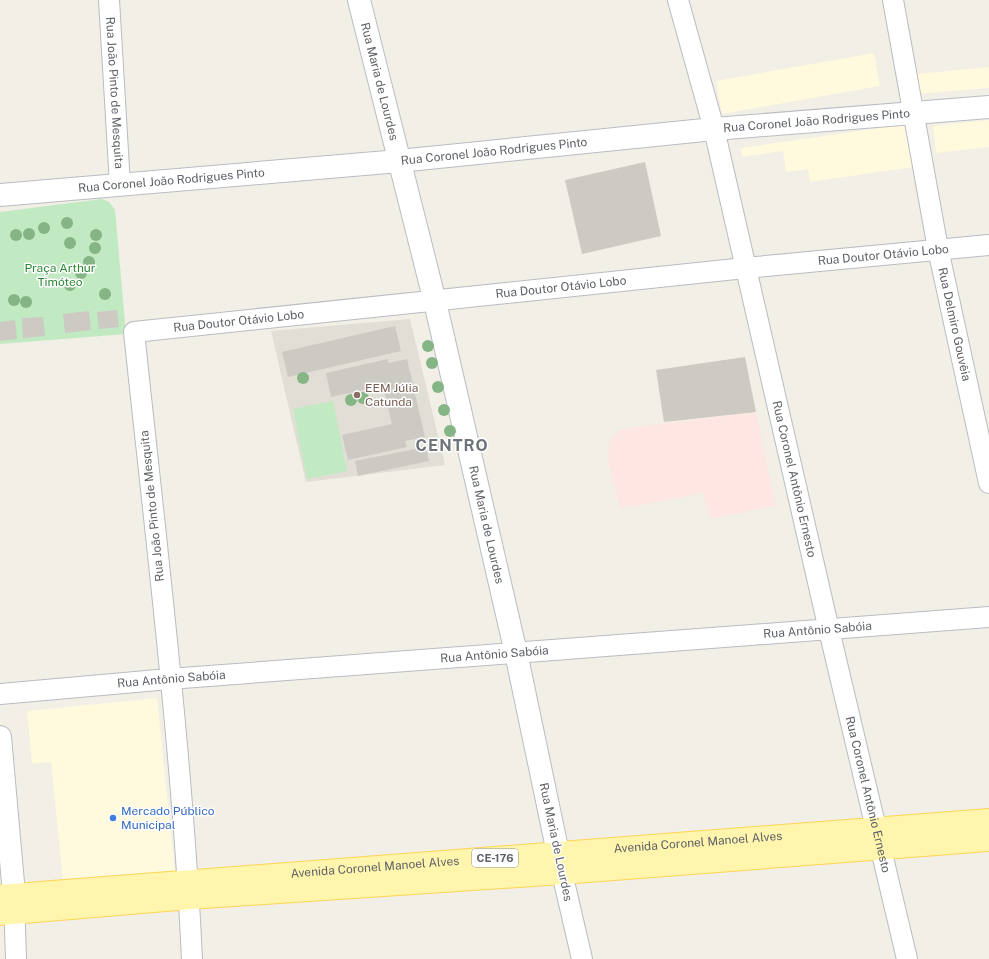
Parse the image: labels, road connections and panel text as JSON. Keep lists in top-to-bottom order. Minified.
{"streets":{"main road":["Avenida Coronel Manoel Alves","CE-176"],"street":["Rua Maria de Lourdes","Rua João Pinto de Mesquita","Rua Coronel João Rodrigues Pinto","Rua Doutor Otávio Lobo","Rua Delmiro Gouvêia","Rua Coronel Antônio Ernesto","Rua Antônio Sabóia"]},"crossings":[["Rua Maria de Lourdes","Rua Coronel João Rodrigues Pinto"],["Rua Maria de Lourdes","Rua Doutor Otávio Lobo"],["Rua Maria de Lourdes","Rua Antônio Sabóia"],["Rua Maria de Lourdes","Avenida Coronel Manoel Alves"],["Rua João Pinto de Mesquita","Rua Coronel João Rodrigues Pinto"],["Rua João Pinto de Mesquita","Rua Doutor Otávio Lobo"],["Rua João Pinto de Mesquita","Rua Antônio Sabóia"],["Rua João Pinto de Mesquita","Avenida Coronel Manoel Alves"],["Rua Coronel João Rodrigues Pinto","Rua Delmiro Gouvêia"],["Rua Coronel João Rodrigues Pinto","Rua Coronel Antônio Ernesto"],["Rua Doutor Otávio Lobo","Rua Delmiro Gouvêia"],["Rua Doutor Otávio Lobo","Rua Coronel Antônio Ernesto"],["Rua Coronel Antônio Ernesto","Rua Antônio Sabóia"],["Rua Coronel Antônio Ernesto","Avenida Coronel Manoel Alves"]],"districts":["CENTRO"],"parks":["Praça Arthur Timóteo"],"places":["EEM Júlia Catunda","Mercado Público Municipal"]}
